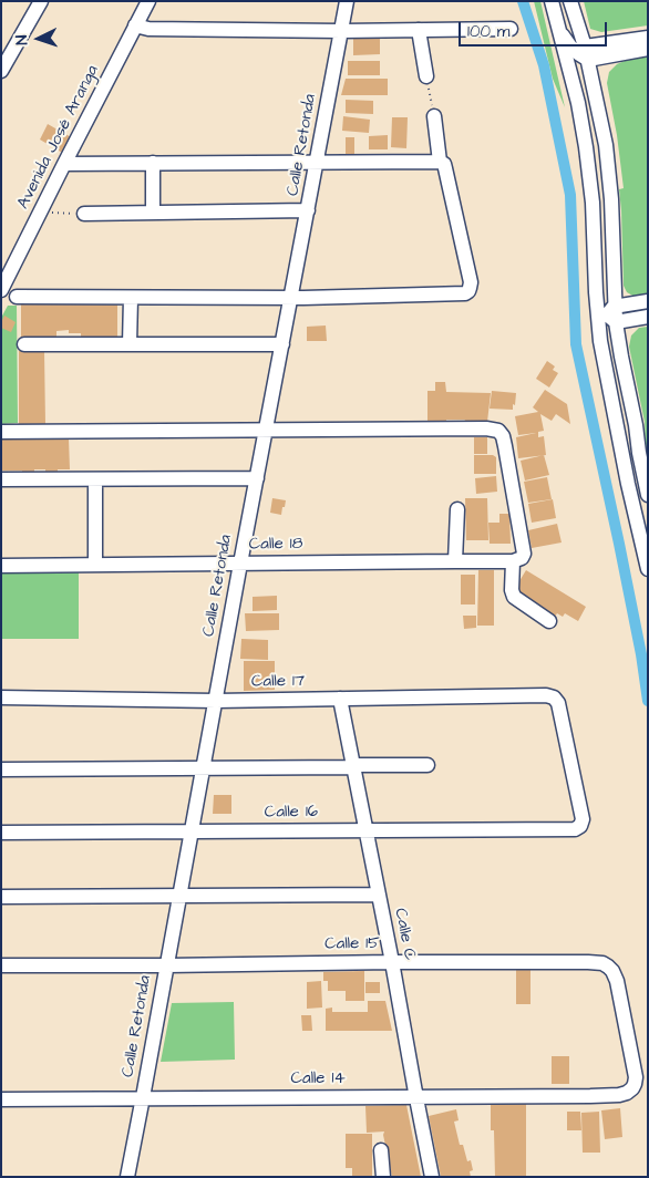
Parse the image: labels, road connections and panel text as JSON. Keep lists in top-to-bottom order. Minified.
{"streets":{"street":["Avenida José Aranga","Calle Retonda","Calle 18","Calle 17","Calle 16","Calle C","Calle 15","Calle 14"]},"crossings":[["Calle Retonda","Calle 18"],["Calle Retonda","Calle 17"],["Calle Retonda","Calle 16"],["Calle Retonda","Calle 15"],["Calle Retonda","Calle 14"],["Calle 17","Calle 16"],["Calle 17","Calle C"],["Calle 16","Calle C"],["Calle C","Calle 15"],["Calle C","Calle 14"],["Calle 15","Calle 14"]],"scale_bar":"100 m","north":"left"}
